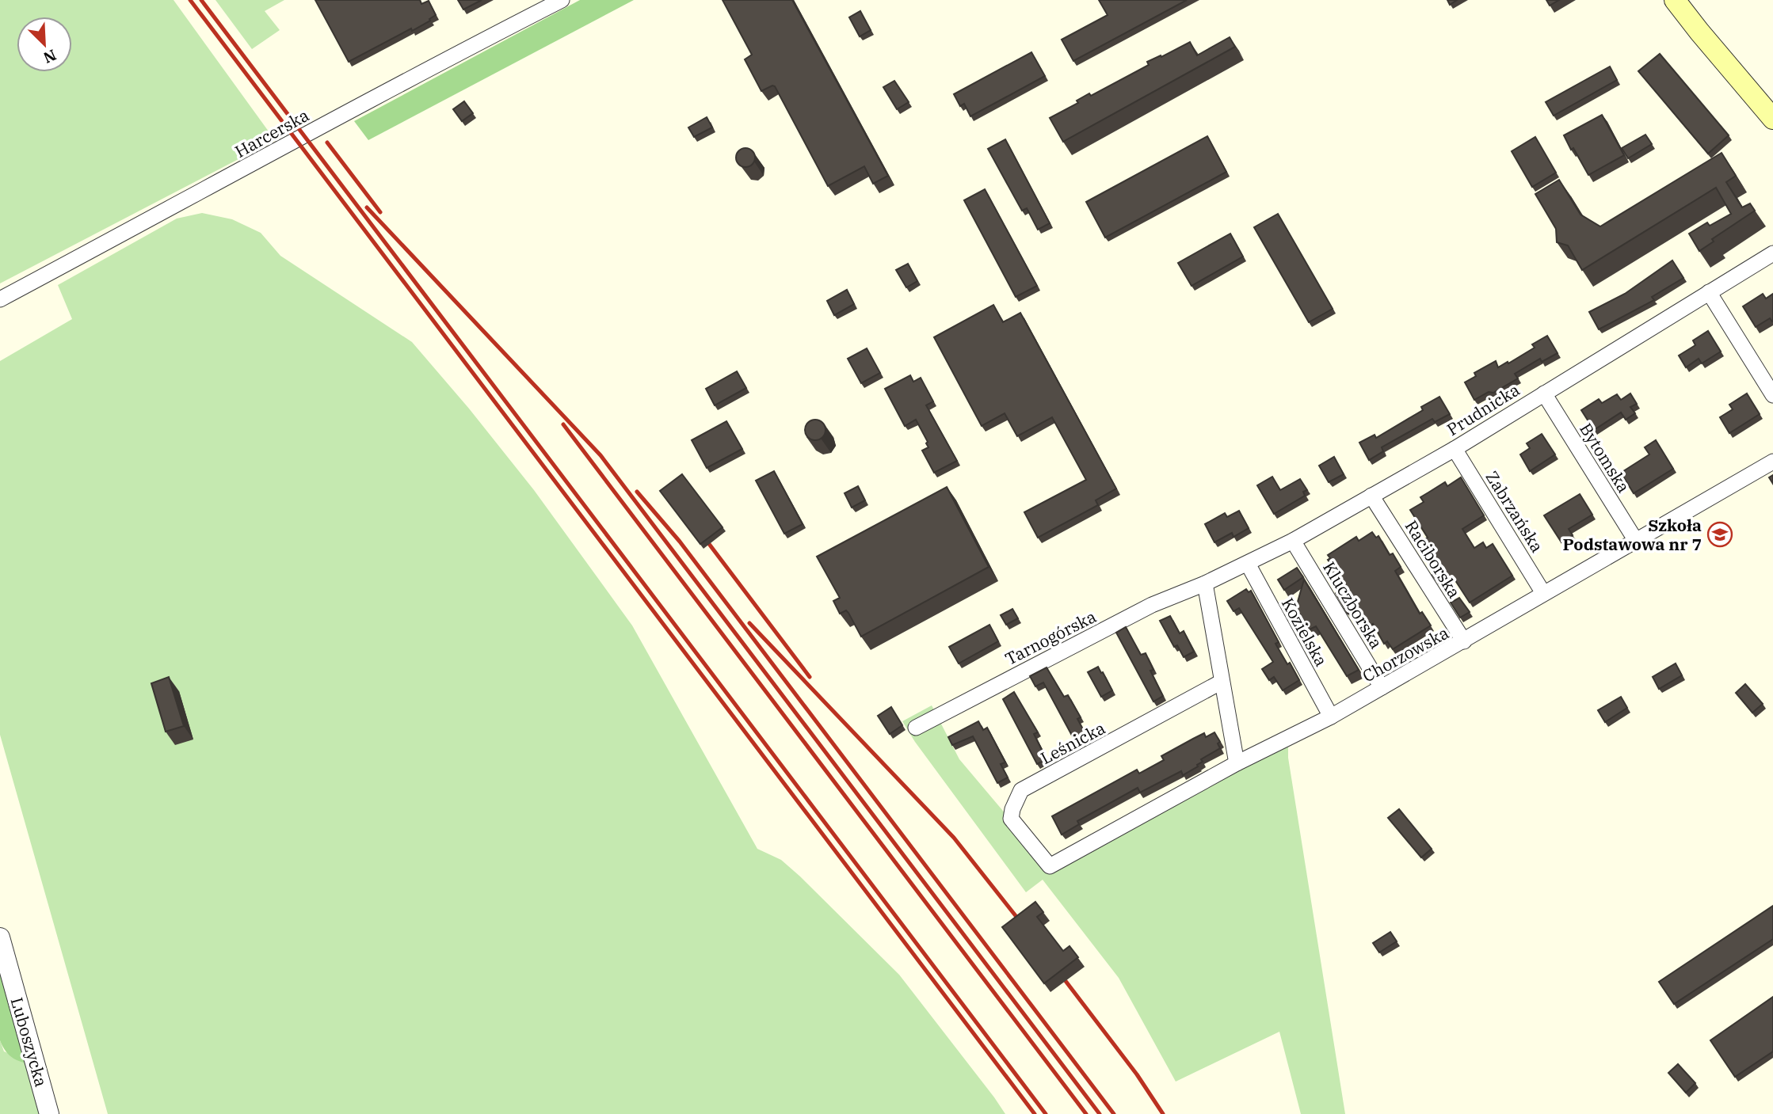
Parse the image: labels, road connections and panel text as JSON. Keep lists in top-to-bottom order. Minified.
{"streets":{"street":["Harcerska","Prudnicka","Bytomska","Zabrzańska","Raciborska","Kluczborska","Kozielska","Tarnogórska","Chorzowska","Leśnicka","Luboszycka"]},"crossings":[["Prudnicka","Bytomska"],["Prudnicka","Zabrzańska"],["Prudnicka","Raciborska"],["Prudnicka","Kluczborska"],["Prudnicka","Kozielska"],["Prudnicka","Tarnogórska"],["Bytomska","Chorzowska"],["Zabrzańska","Chorzowska"],["Raciborska","Chorzowska"],["Kluczborska","Chorzowska"],["Kozielska","Chorzowska"],["Chorzowska","Leśnicka"]],"places":{"school or university":["Szkoła Podstawowa nr 7"]},"north":"bottom right"}
